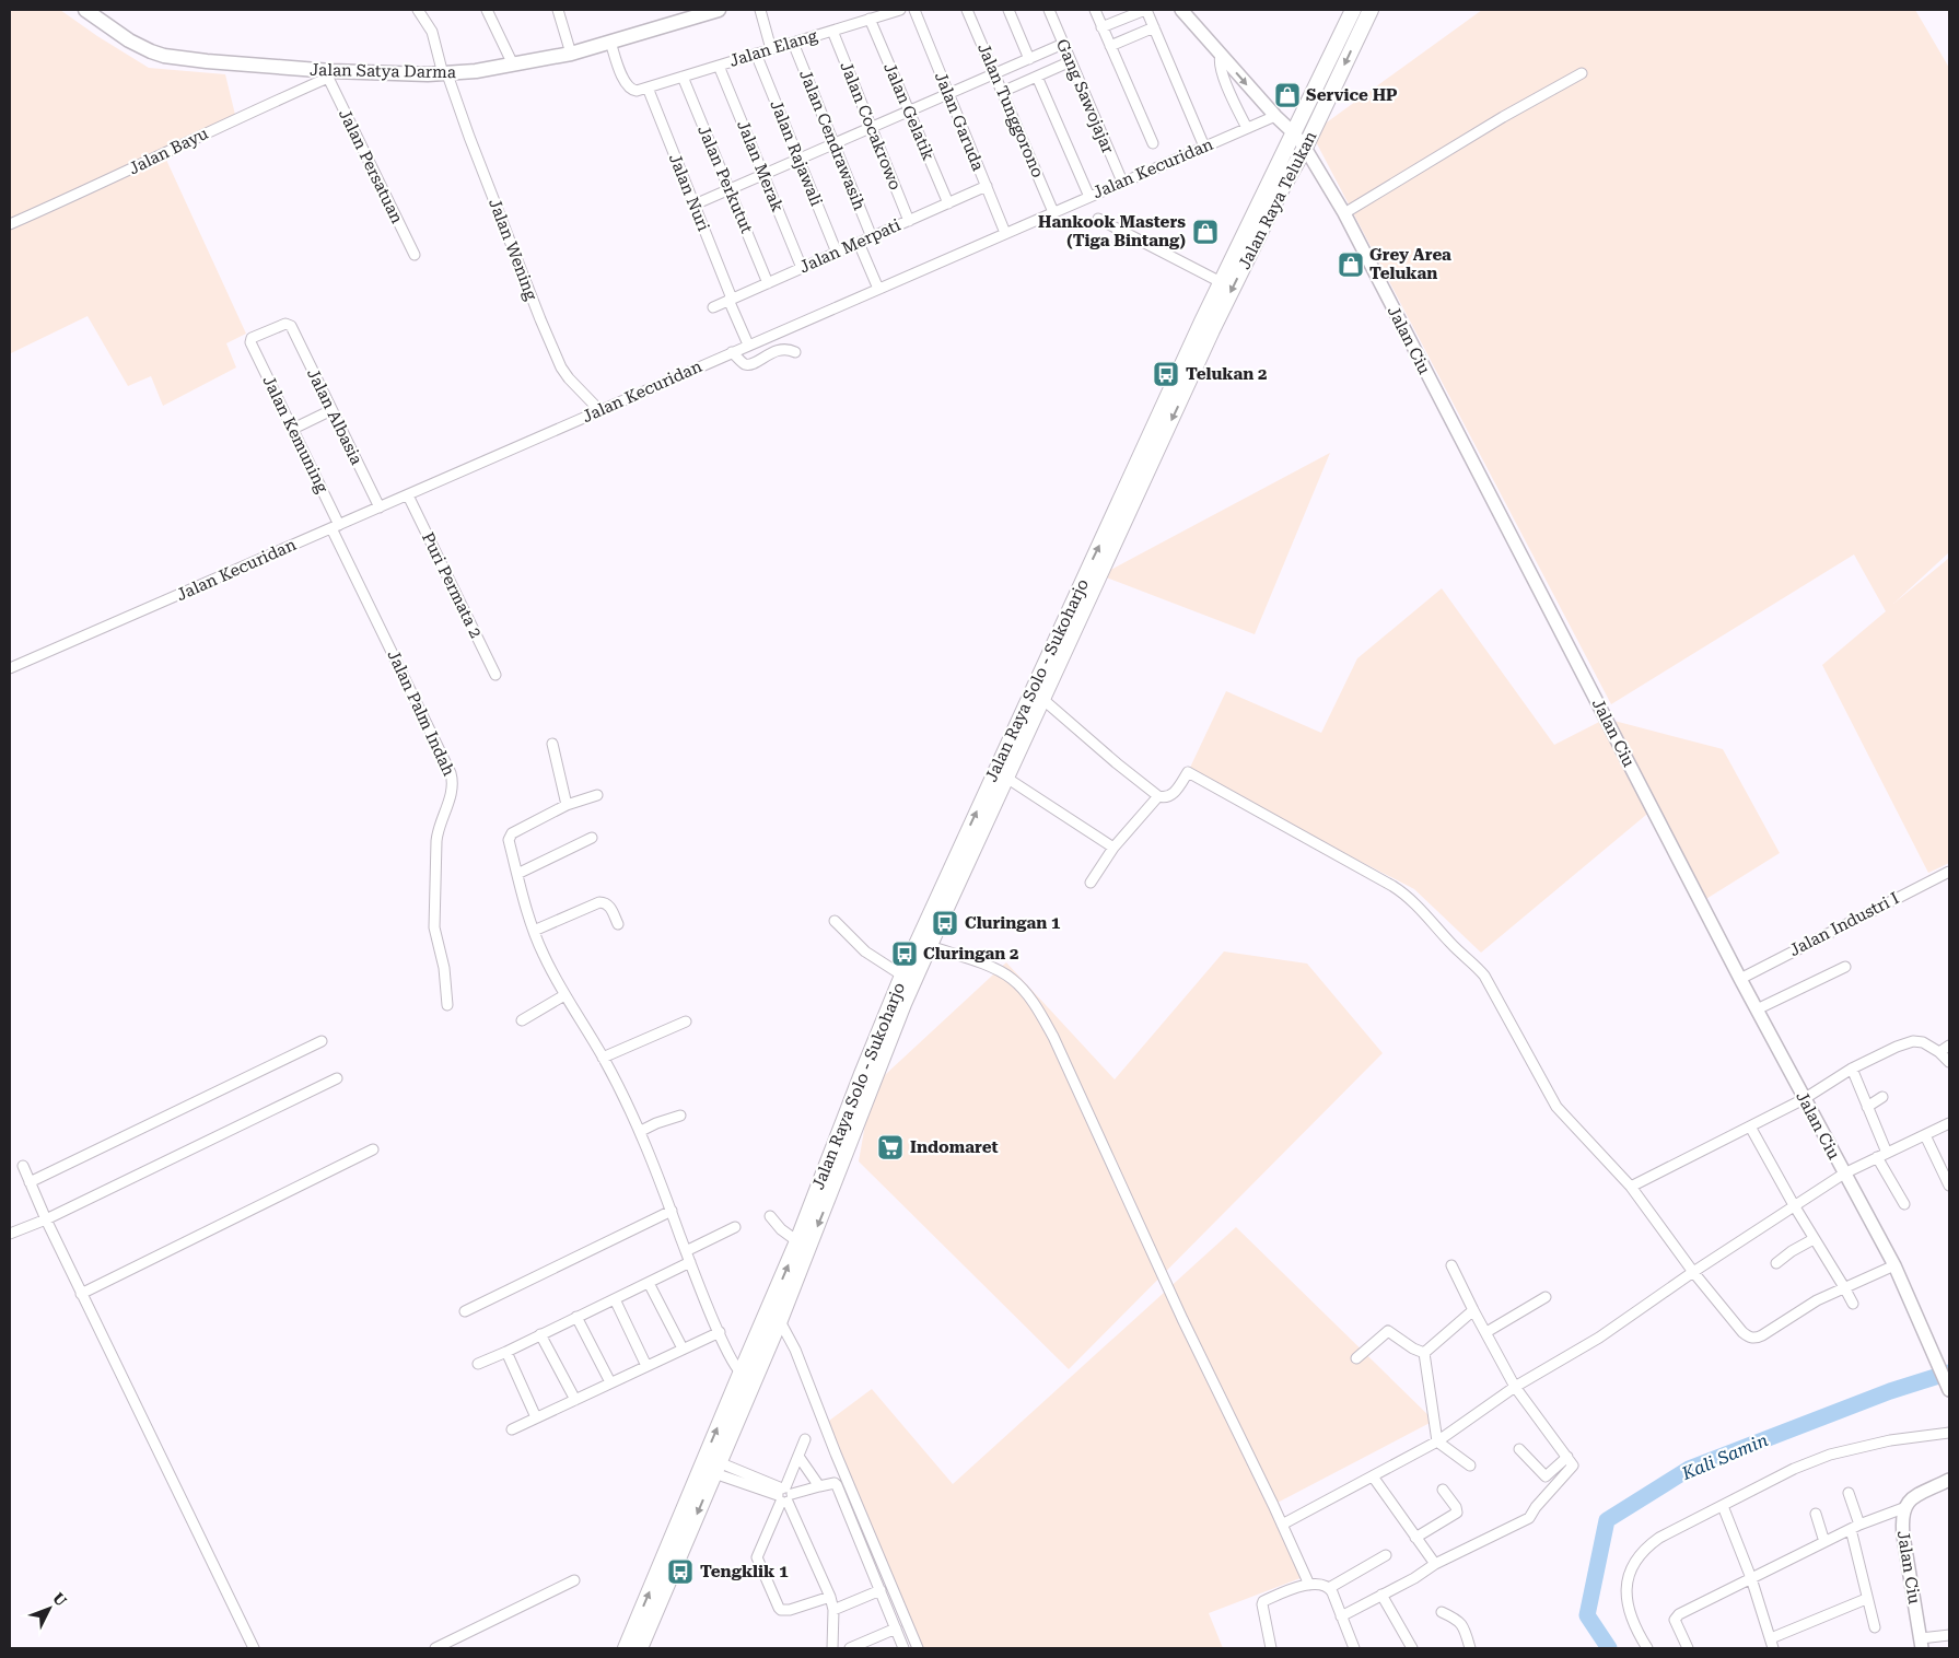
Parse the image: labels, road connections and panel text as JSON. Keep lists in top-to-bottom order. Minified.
{"streets":{"main road":["Jalan Satya Darma","Jalan Raya Telukan","Jalan Raya Solo - Sukoharjo"],"street":["Jalan Elang","Gang Sawojajar","Jalan Tunggorono","Jalan Gelatik","Jalan Garuda","Jalan Cocakrowo","Jalan Cendrawasih","Jalan Bayu","Jalan Rajawali","Jalan Persatuan","Jalan Merak","Jalan Kecuridan","Jalan Perkutut","Jalan Nuri","Jalan Merpati","Jalan Wening","Jalan Ciu","Jalan Albasia","Jalan Kemuning","Puri Permata 2","Jalan Palm Indah","Jalan Industri I"]},"crossings":[["Jalan Elang","Jalan Gelatik"],["Jalan Elang","Jalan Cocakrowo"],["Jalan Elang","Jalan Cendrawasih"],["Jalan Elang","Jalan Rajawali"],["Jalan Elang","Jalan Merak"],["Jalan Elang","Jalan Perkutut"],["Jalan Elang","Jalan Nuri"],["Jalan Satya Darma","Jalan Bayu"],["Jalan Satya Darma","Jalan Persatuan"],["Jalan Satya Darma","Jalan Wening"],["Gang Sawojajar","Jalan Kecuridan"],["Jalan Tunggorono","Jalan Kecuridan"],["Jalan Gelatik","Jalan Merpati"],["Jalan Garuda","Jalan Kecuridan"],["Jalan Garuda","Jalan Merpati"],["Jalan Cocakrowo","Jalan Merpati"],["Jalan Cendrawasih","Jalan Merpati"],["Jalan Bayu","Jalan Persatuan"],["Jalan Rajawali","Jalan Merpati"],["Jalan Merak","Jalan Merpati"],["Jalan Kecuridan","Jalan Nuri"],["Jalan Kecuridan","Jalan Wening"],["Jalan Kecuridan","Jalan Ciu"],["Jalan Kecuridan","Jalan Albasia"],["Jalan Kecuridan","Jalan Kemuning"],["Jalan Kecuridan","Puri Permata 2"],["Jalan Kecuridan","Jalan Palm Indah"],["Jalan Perkutut","Jalan Merpati"],["Jalan Nuri","Jalan Merpati"],["Jalan Raya Telukan","Jalan Ciu"],["Jalan Raya Telukan","Jalan Raya Solo - Sukoharjo"],["Jalan Ciu","Jalan Industri I"],["Jalan Albasia","Jalan Kemuning"],["Jalan Kemuning","Jalan Palm Indah"]],"water":["Kali Samin"],"places":{"shop":["Service HP","Hankook Masters (Tiga Bintang)","Grey Area Telukan"],"bus stop":["Telukan 2","Cluringan 1","Cluringan 2","Tengklik 1"],"supermarket":["Indomaret"]},"north":"top right"}
